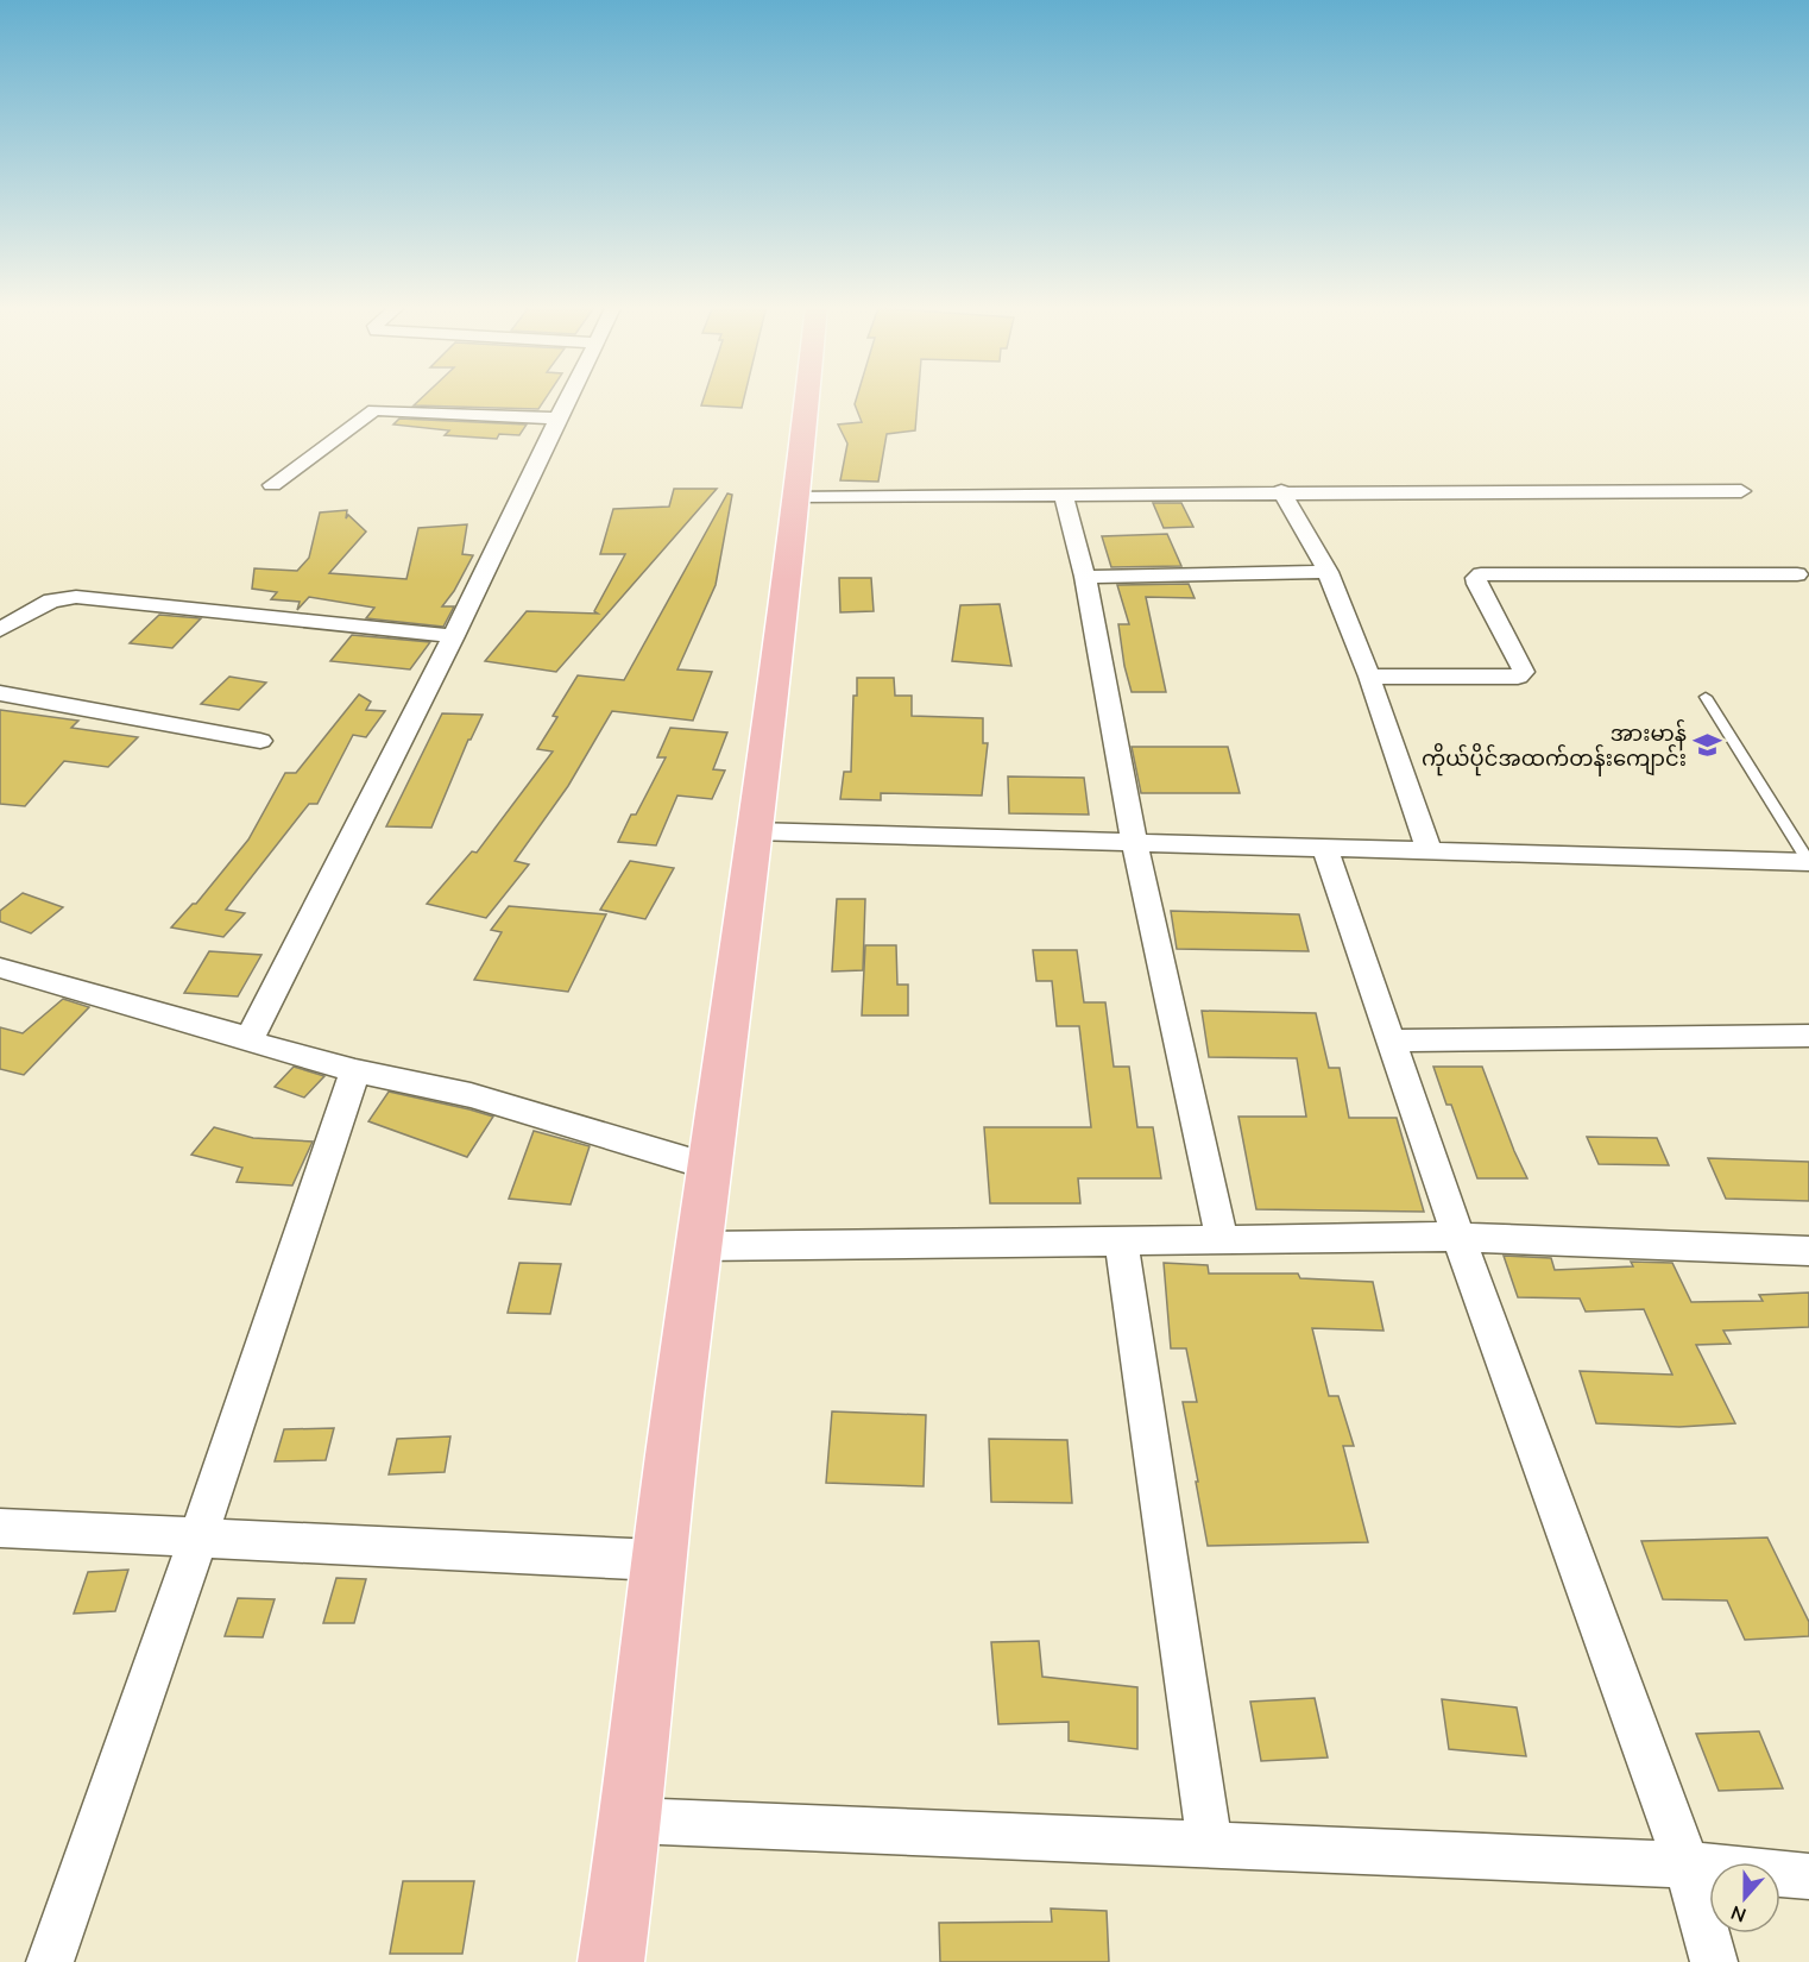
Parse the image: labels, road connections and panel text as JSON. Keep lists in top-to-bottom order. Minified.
{"places":{"school or university":["အားမာန် ကိုယ်ပိုင်အထက်တန်းကျောင်း"]},"north":"bottom"}
